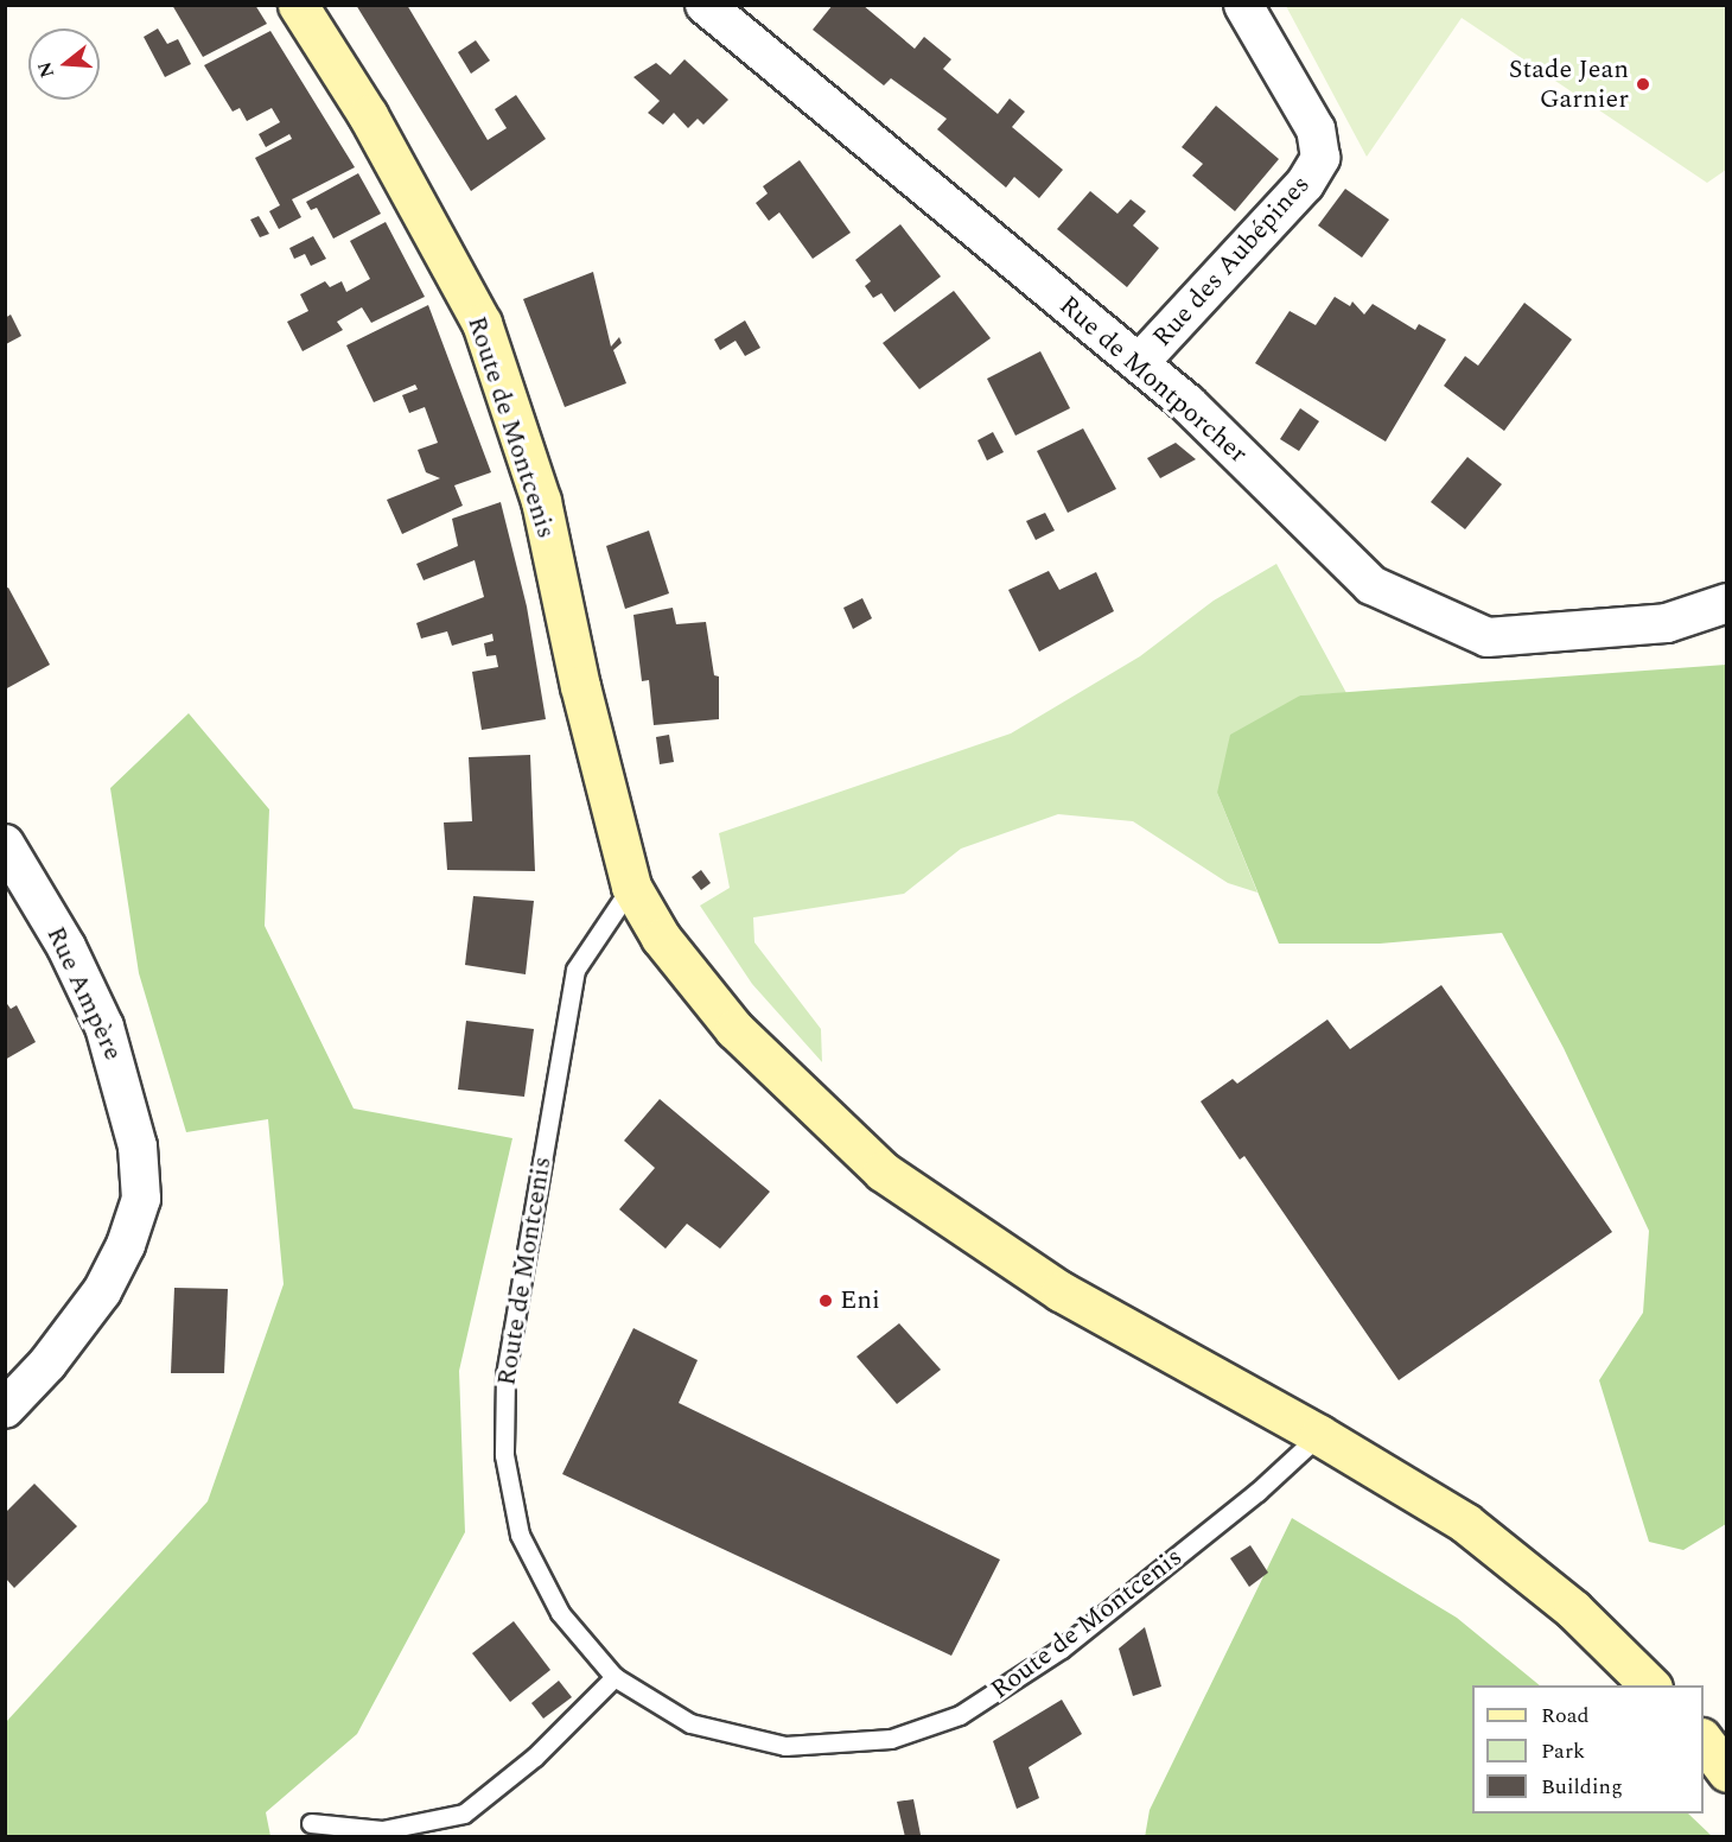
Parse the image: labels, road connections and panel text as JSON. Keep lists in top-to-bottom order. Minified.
{"streets":{"main road":["Route de Montcenis"],"street":["Rue des Aubépines","Rue de Montporcher","Rue Ampère"]},"crossings":[["Rue des Aubépines","Rue de Montporcher"]],"places":["Stade Jean Garnier","Eni"],"legend":["Road","Park","Building"],"north":"left"}
